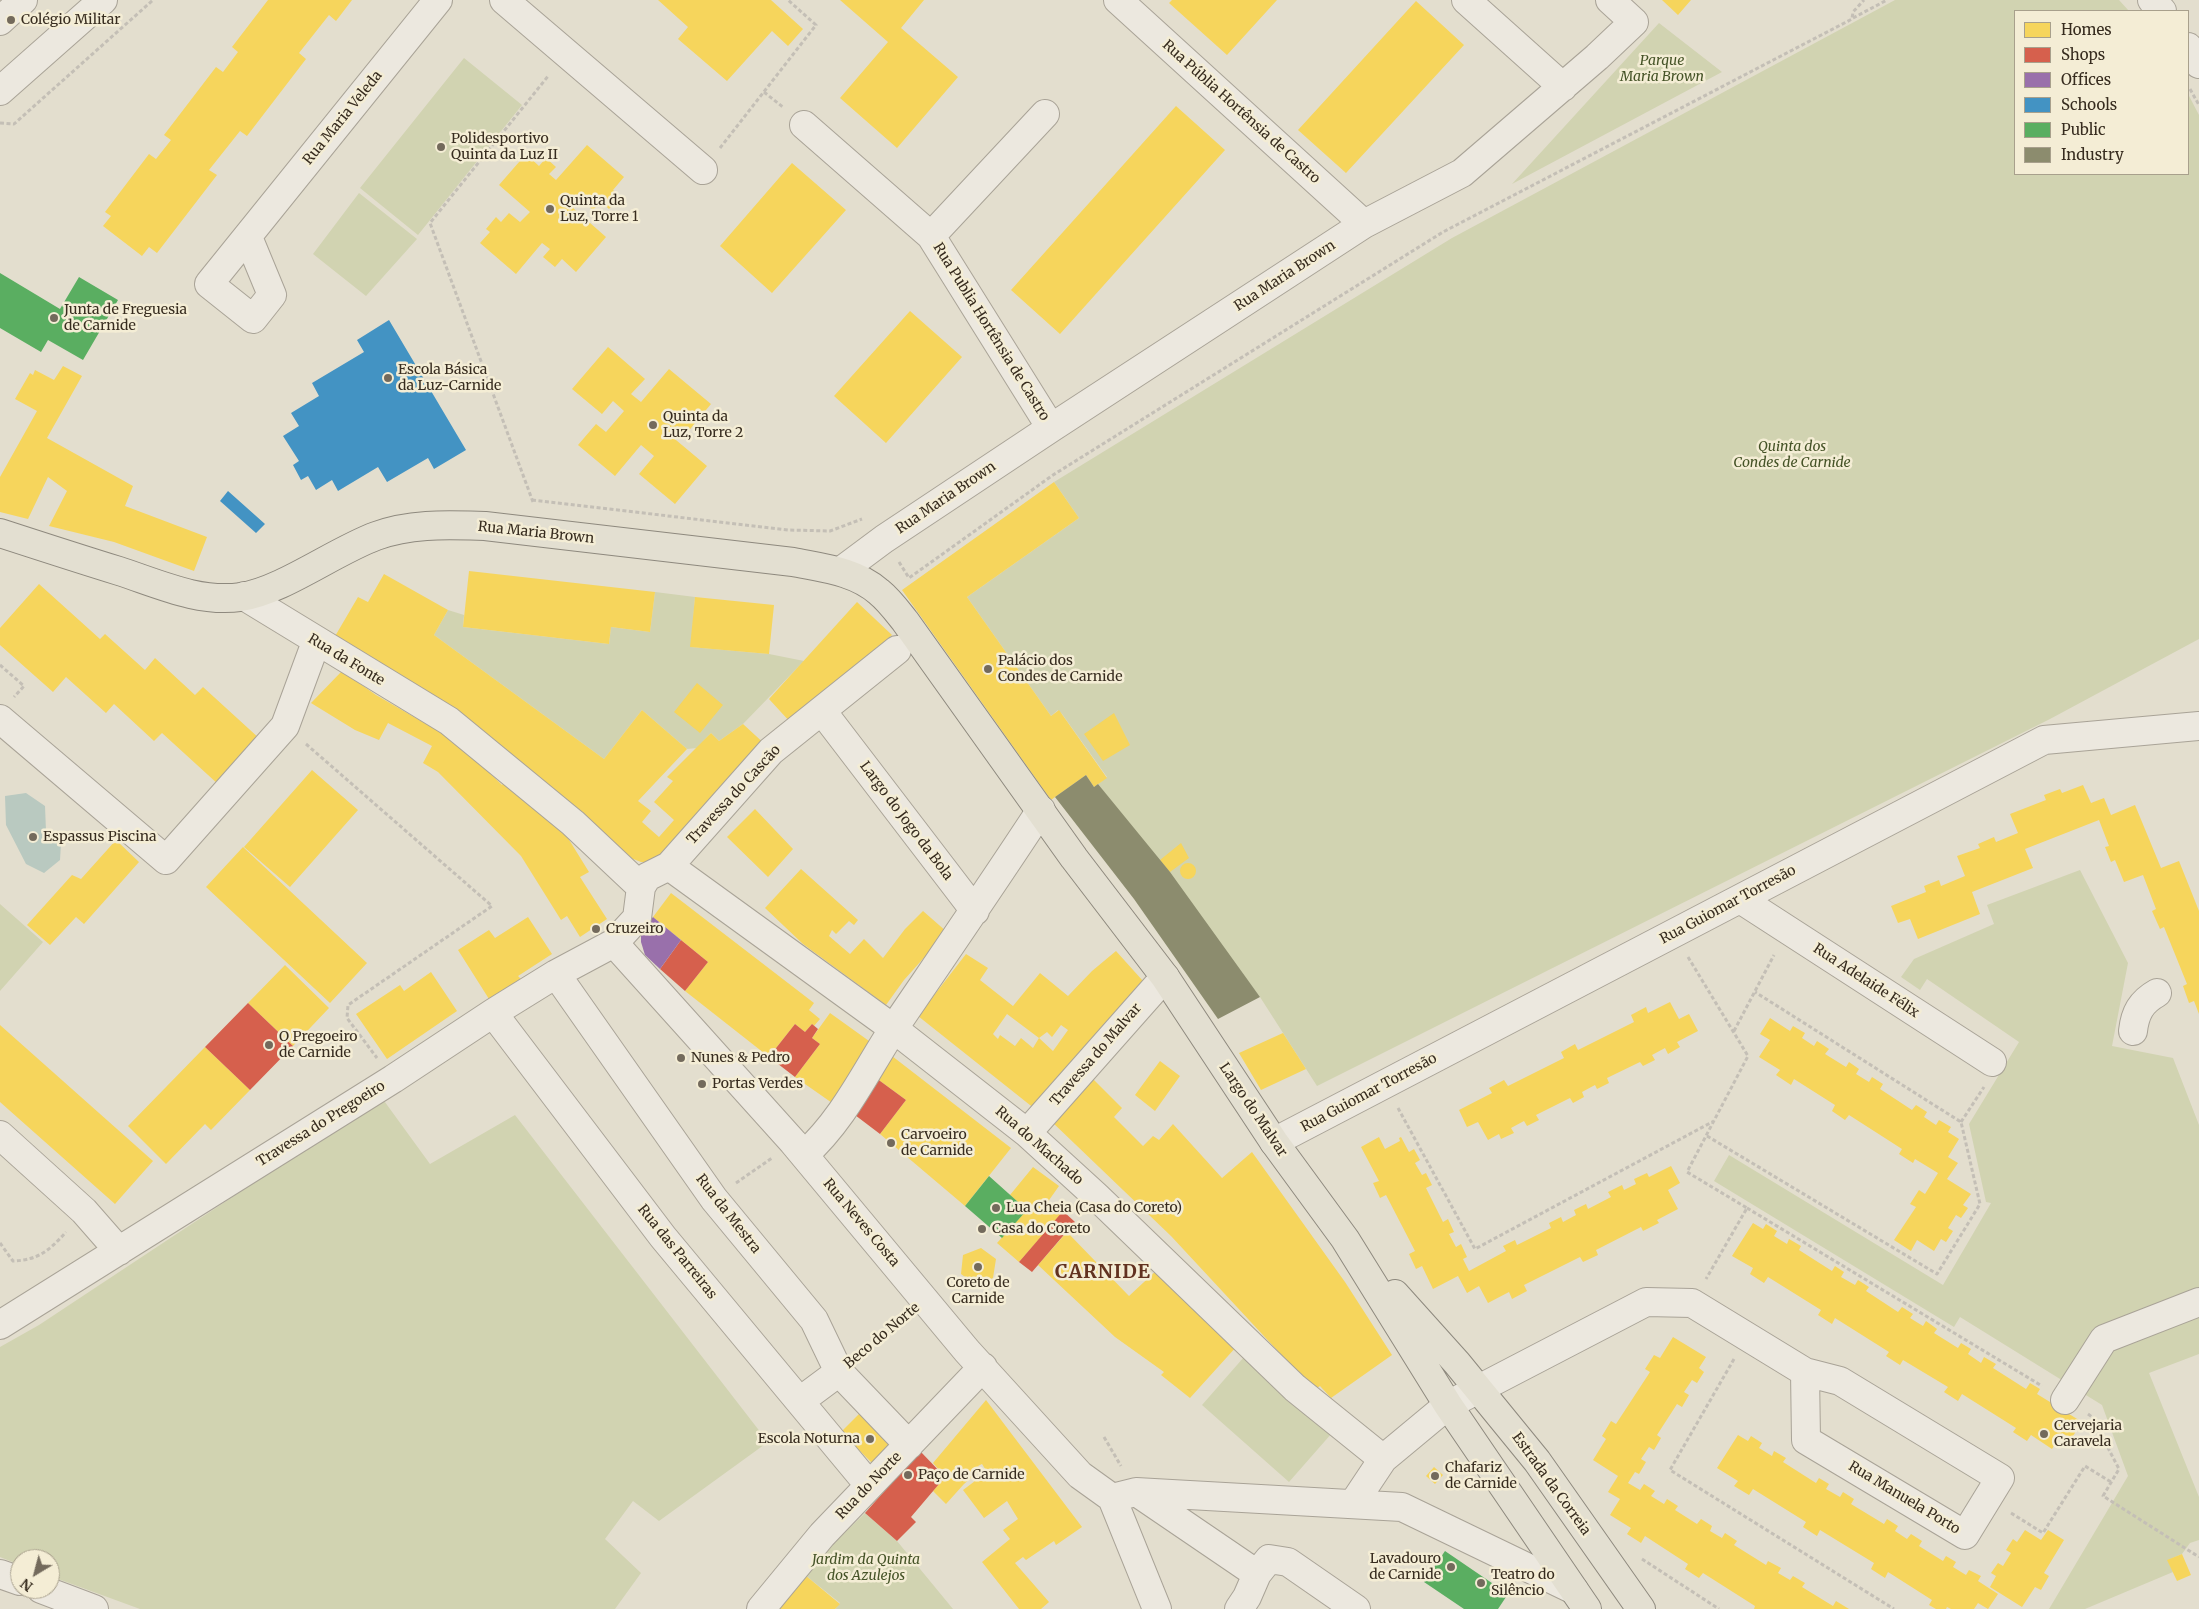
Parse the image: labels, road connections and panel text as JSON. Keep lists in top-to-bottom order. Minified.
{"streets":{"main road":["Rua Maria Brown","Largo do Malvar","Estrada da Correia"],"street":["Rua Públia Hortênsia de Castro","Rua Maria Veleda","Rua Publia Hortênsia de Castro","Rua da Fonte","Travessa do Cascão","Largo do Jogo da Bola","Rua Guiomar Torresão","Rua Adelaide Félix","Travessa do Malvar","Travessa do Pregoeiro","Rua do Machado","Rua da Mestra","Rua Neves Costa","Rua das Parreiras","Rua do Norte","Rua Manuela Porto"],"path":["Beco do Norte"]},"crossings":[["Rua Públia Hortênsia de Castro","Rua Maria Brown"],["Rua Maria Brown","Rua Publia Hortênsia de Castro"],["Rua Maria Brown","Rua da Fonte"],["Rua da Fonte","Travessa do Cascão"],["Rua da Fonte","Travessa do Pregoeiro"],["Rua da Fonte","Rua do Machado"],["Travessa do Cascão","Largo do Jogo da Bola"],["Travessa do Cascão","Travessa do Pregoeiro"],["Travessa do Cascão","Rua do Machado"],["Rua Guiomar Torresão","Rua Adelaide Félix"],["Rua Guiomar Torresão","Largo do Malvar"],["Travessa do Malvar","Largo do Malvar"],["Travessa do Malvar","Rua do Machado"],["Largo do Malvar","Estrada da Correia"],["Largo do Malvar","Rua Manuela Porto"],["Travessa do Pregoeiro","Rua do Machado"],["Travessa do Pregoeiro","Rua da Mestra"],["Travessa do Pregoeiro","Rua Neves Costa"],["Travessa do Pregoeiro","Rua das Parreiras"],["Rua da Mestra","Beco do Norte"],["Rua da Mestra","Rua do Norte"],["Rua Neves Costa","Beco do Norte"],["Rua Neves Costa","Rua do Norte"],["Rua das Parreiras","Rua do Norte"],["Estrada da Correia","Rua Manuela Porto"]],"districts":["CARNIDE"],"parks":["Parque Maria Brown","Quinta dos Condes de Carnide","Jardim da Quinta dos Azulejos"],"places":["Colégio Militar","Polidesportivo Quinta da Luz II","Quinta da Luz, Torre 1","Junta de Freguesia de Carnide","Escola Básica da Luz-Carnide","Quinta da Luz, Torre 2","Palácio dos Condes de Carnide","Espassus Piscina","Cruzeiro","O Pregoeiro de Carnide","Nunes & Pedro","Portas Verdes","Carvoeiro de Carnide","Lua Cheia (Casa do Coreto)","Casa do Coreto","Coreto de Carnide","Cervejaria Caravela","Escola Noturna","Paço de Carnide","Chafariz de Carnide","Lavadouro de Carnide","Teatro do Silêncio"],"legend":["Homes","Shops","Offices","Schools","Public","Industry"],"north":"bottom left"}
